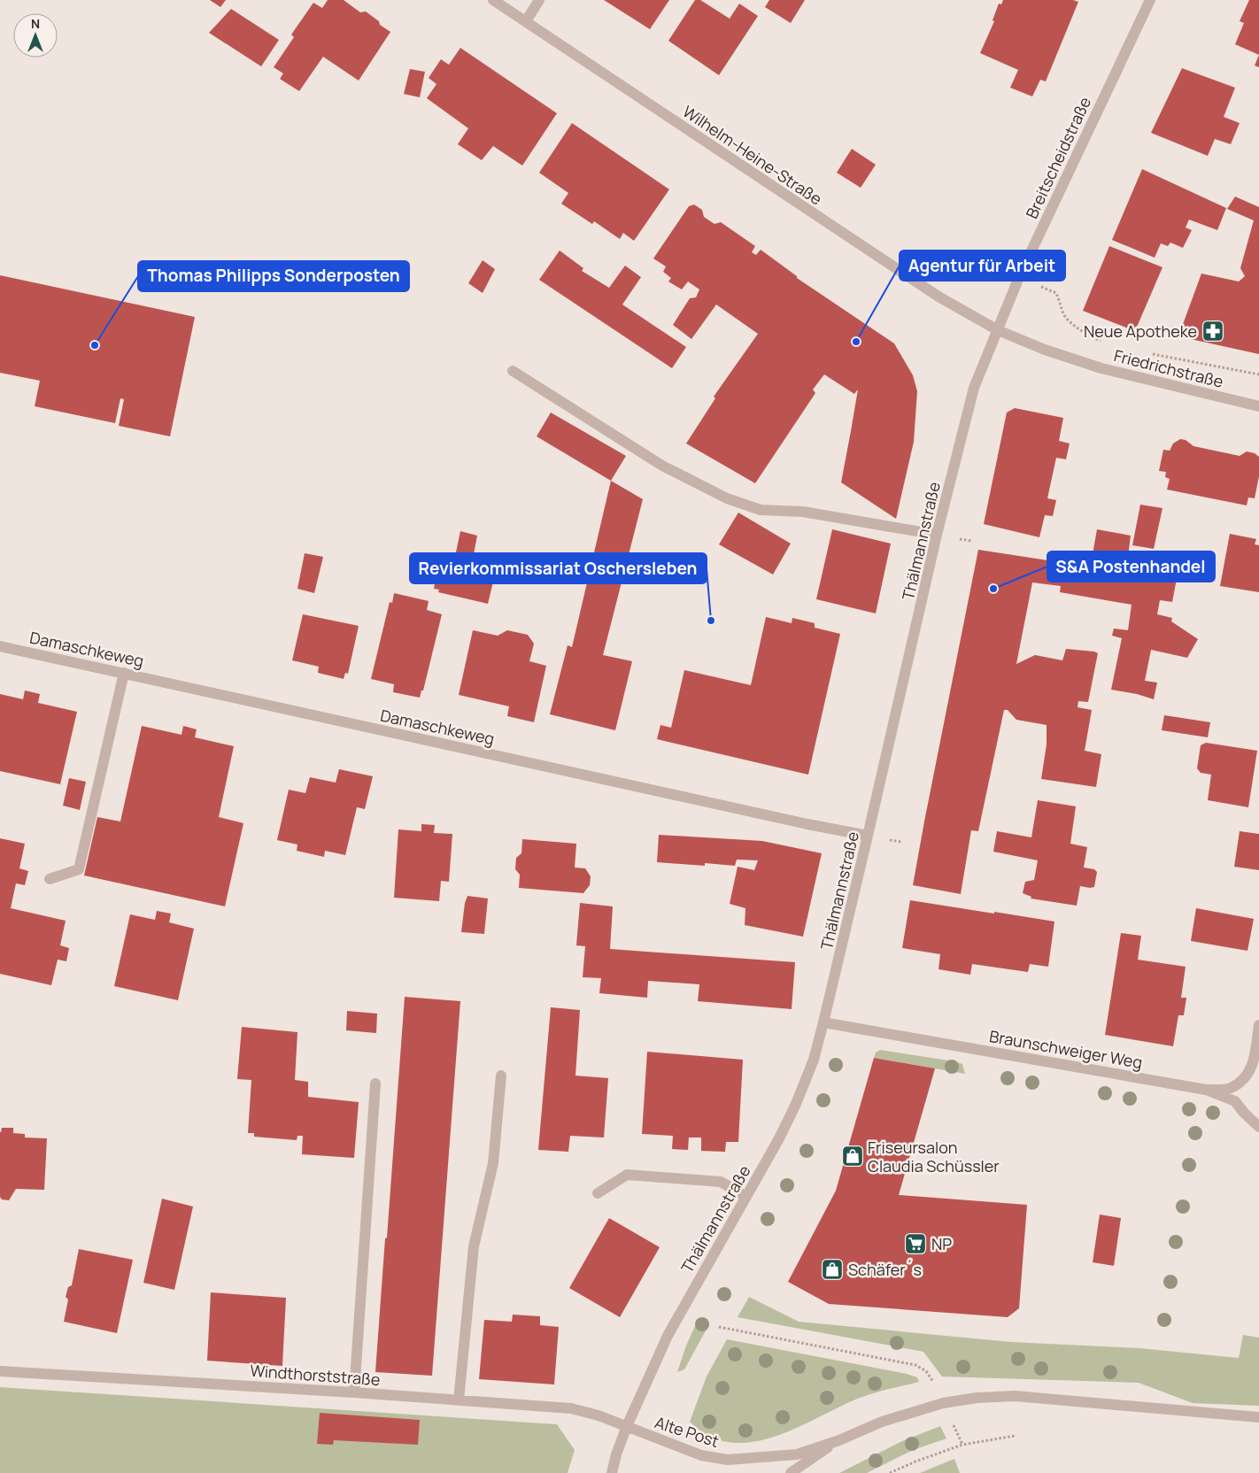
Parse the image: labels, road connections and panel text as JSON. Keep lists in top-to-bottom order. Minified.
{"streets":{"street":["Wilhelm-Heine-Straße","Breitscheidstraße","Friedrichstraße","Thälmannstraße","Damaschkeweg","Braunschweiger Weg","Windthorststraße","Alte Post"]},"crossings":[["Wilhelm-Heine-Straße","Breitscheidstraße"],["Wilhelm-Heine-Straße","Friedrichstraße"],["Wilhelm-Heine-Straße","Thälmannstraße"],["Breitscheidstraße","Friedrichstraße"],["Breitscheidstraße","Thälmannstraße"],["Friedrichstraße","Thälmannstraße"],["Thälmannstraße","Damaschkeweg"],["Thälmannstraße","Braunschweiger Weg"],["Thälmannstraße","Windthorststraße"],["Thälmannstraße","Alte Post"],["Windthorststraße","Alte Post"]],"places":{"pharmacy":["Neue Apotheke"],"other":["Agentur für Arbeit","Thomas Philipps Sonderposten","S&A Postenhandel","Revierkommissariat Oschersleben"],"shop":["Friseursalon Claudia Schüssler","Schäfer´s"],"supermarket":["NP"]},"north":"top"}
